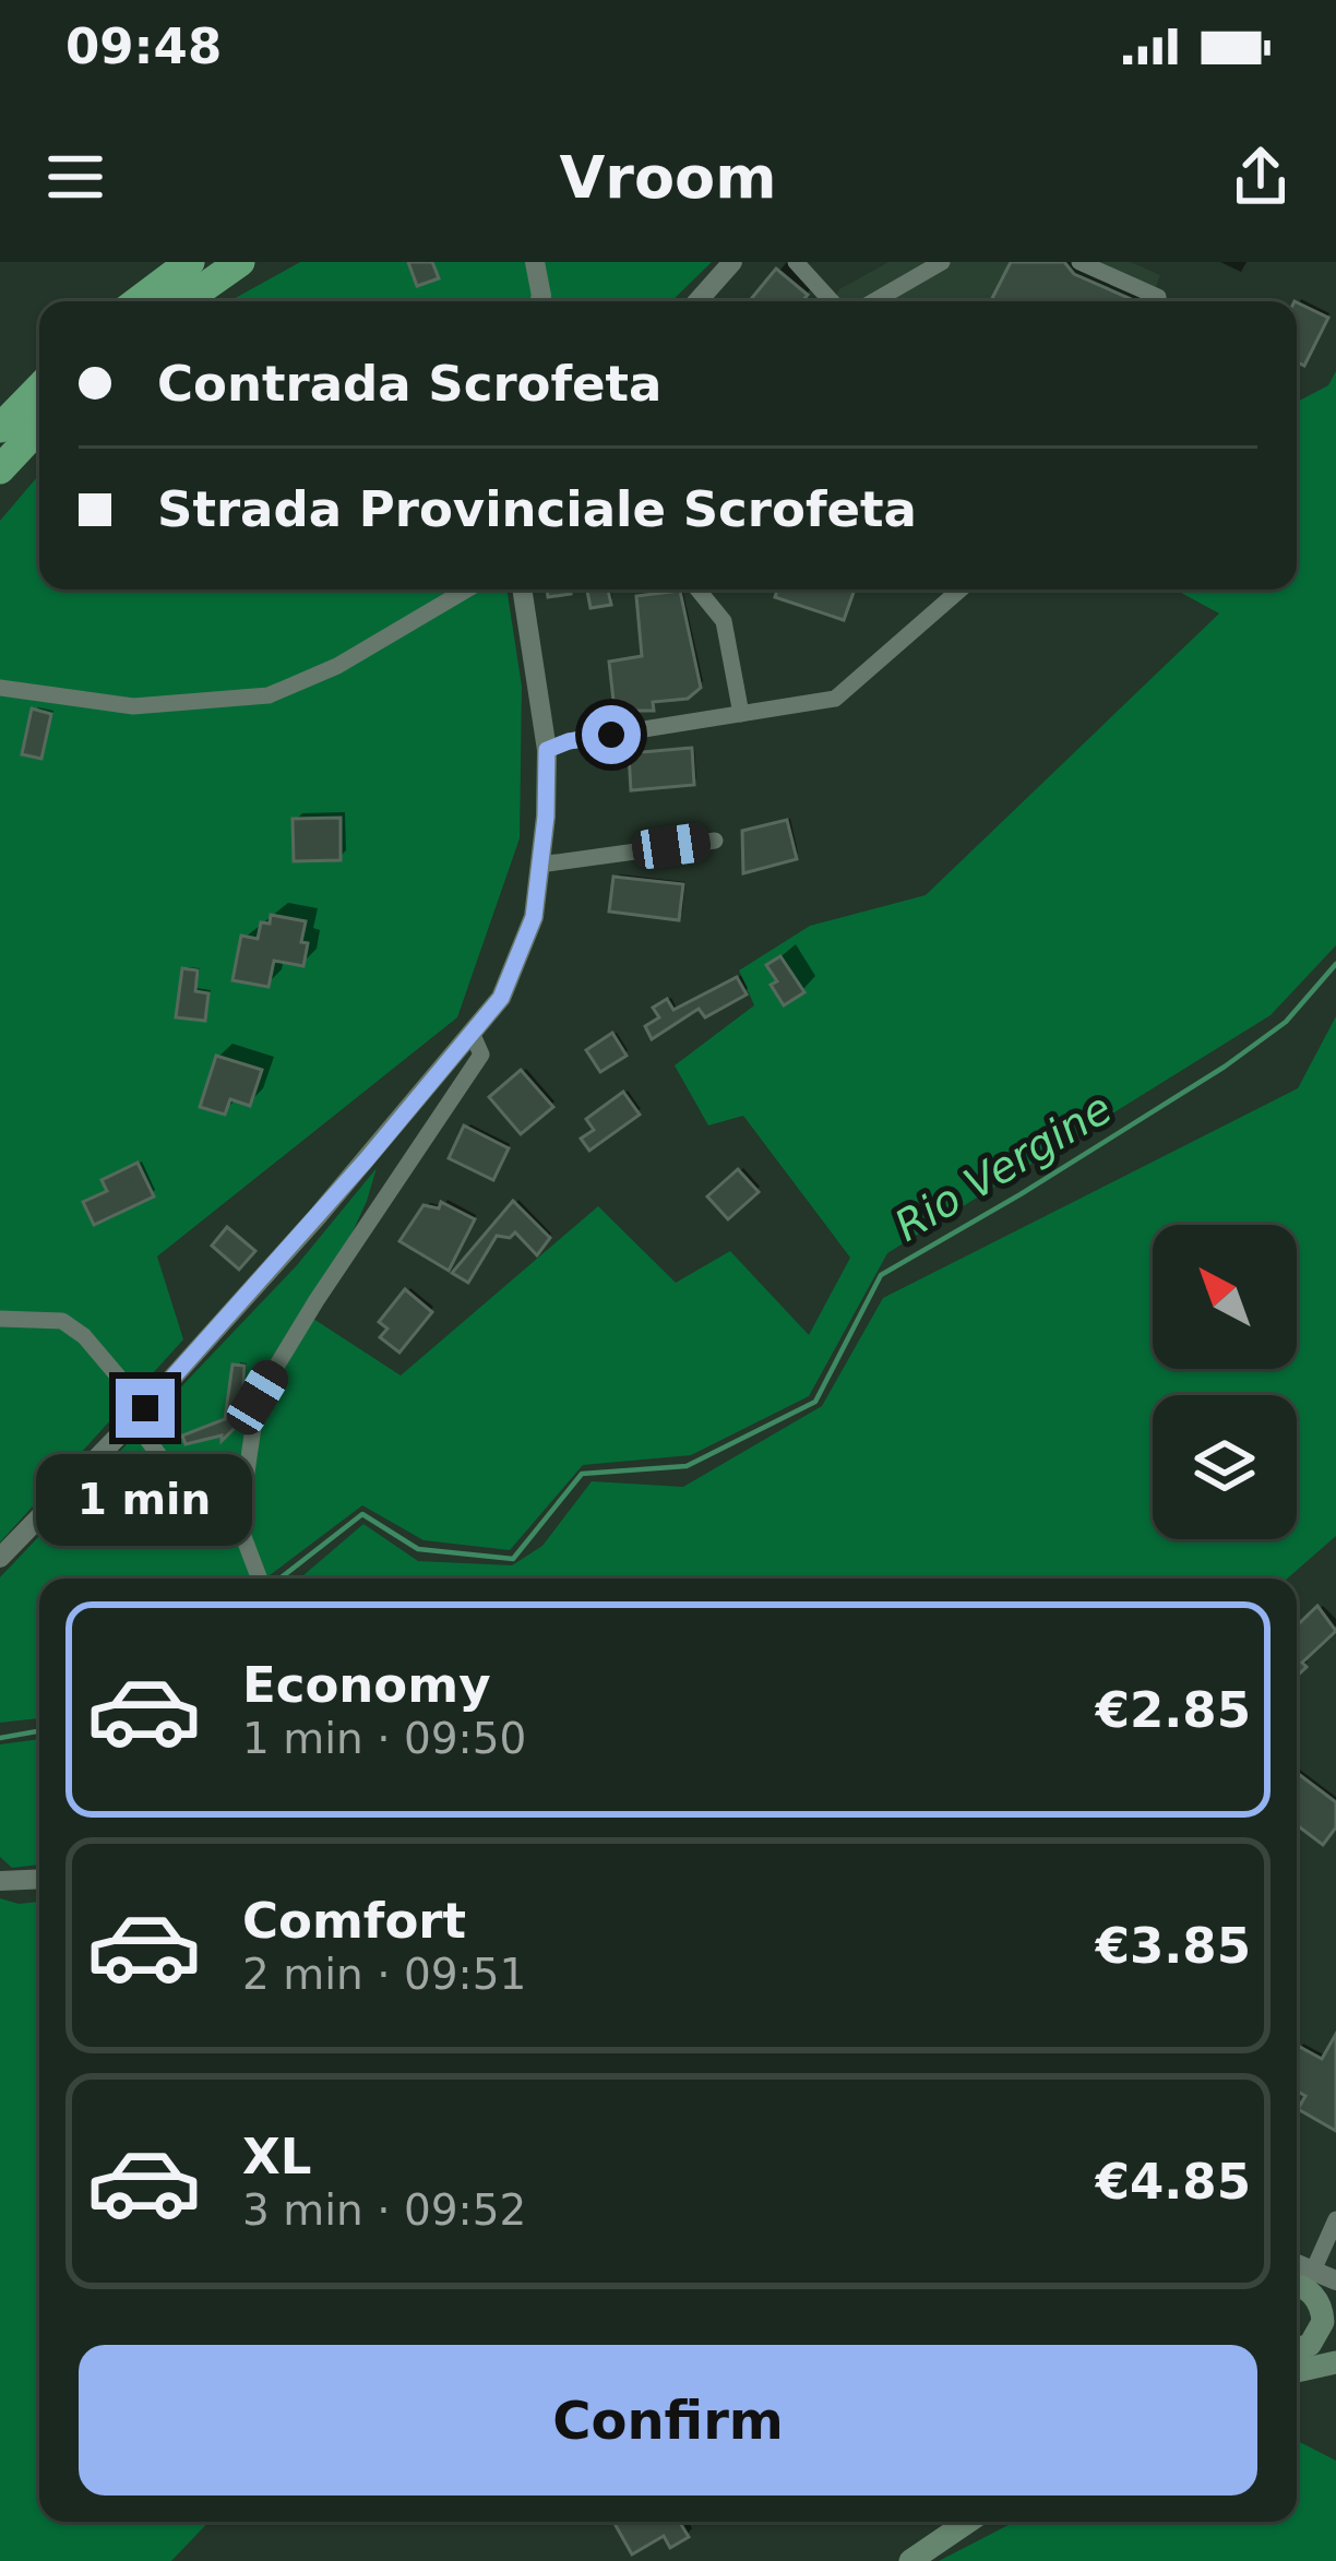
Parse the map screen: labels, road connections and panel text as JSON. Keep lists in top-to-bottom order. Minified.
{"water":["Rio Vergine"],"north":"top left","page":{"status":"09:48","header":"Vroom","banner":["Contrada Scrofeta","Strada Provinciale Scrofeta"],"bubble":"1 min","list":[{"name":"Economy","note":"1 min · 09:50","value":"€2.85"},{"name":"Comfort","note":"2 min · 09:51","value":"€3.85"},{"name":"XL","note":"3 min · 09:52","value":"€4.85"}],"buttons":"Confirm"}}
